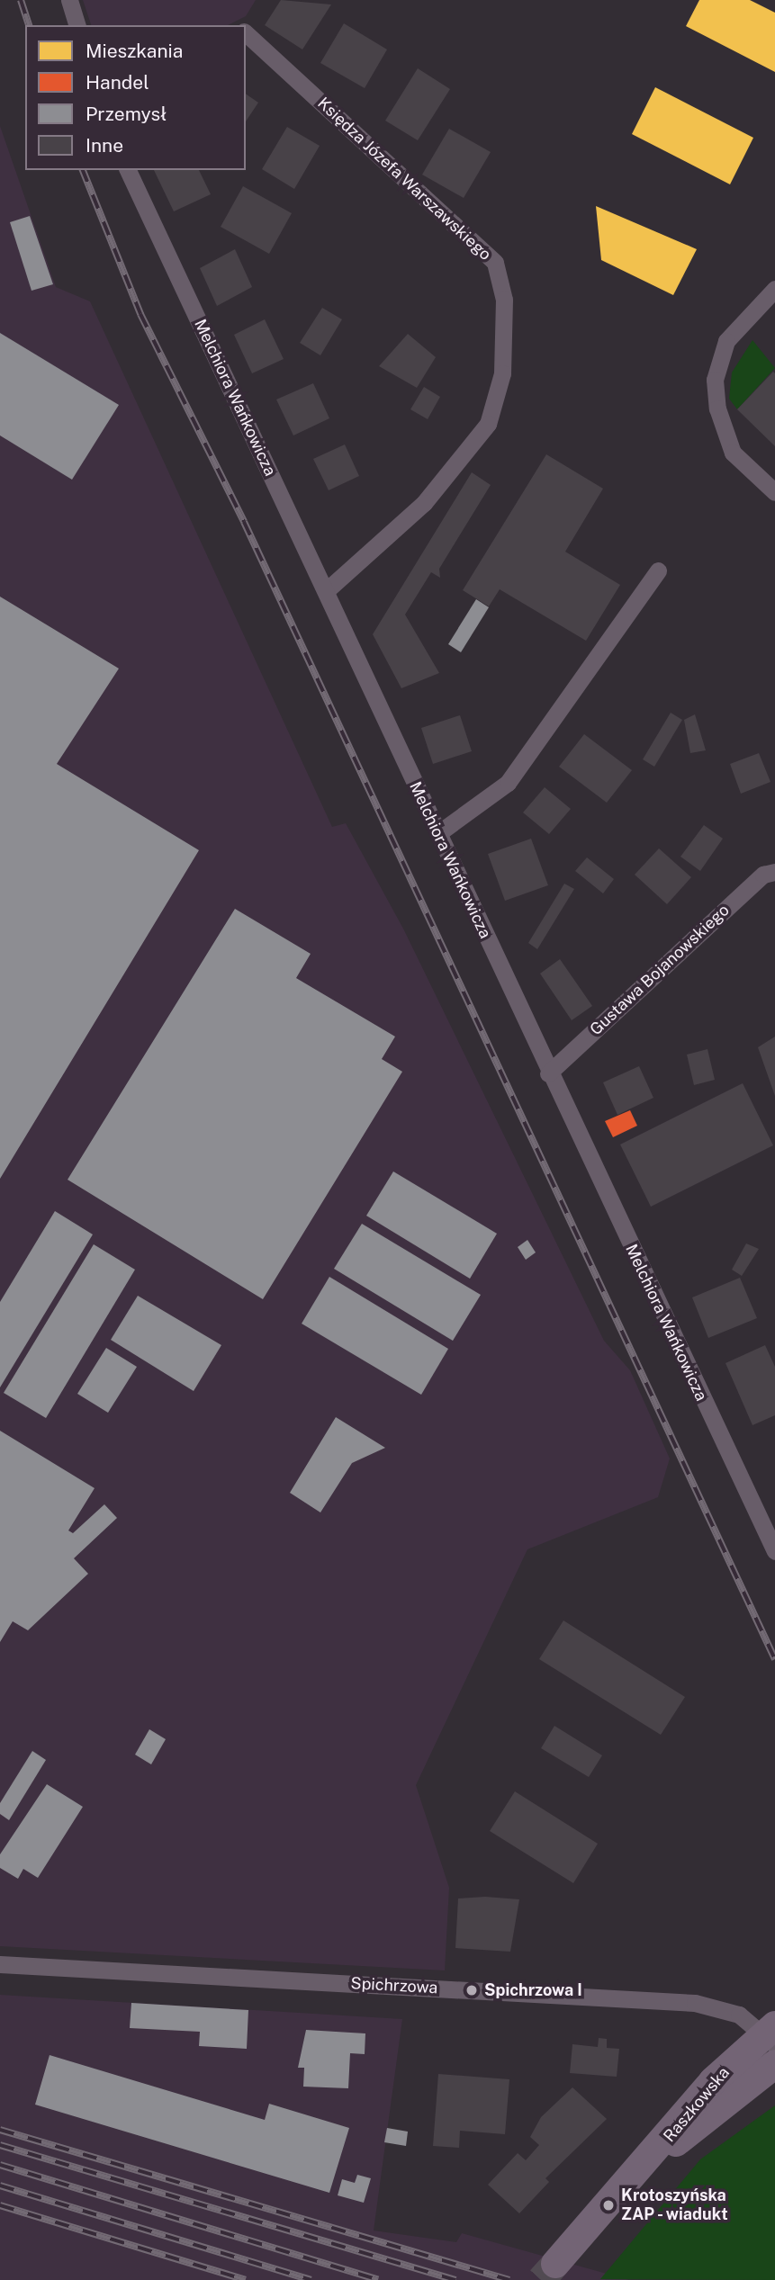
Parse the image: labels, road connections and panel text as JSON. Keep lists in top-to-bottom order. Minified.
{"streets":{"main road":["Raszkowska"],"street":["Księdza Józefa Warszawskiego","Melchiora Wańkowicza","Gustawa Bojanowskiego","Spichrzowa"]},"crossings":[["Księdza Józefa Warszawskiego","Melchiora Wańkowicza"],["Melchiora Wańkowicza","Gustawa Bojanowskiego"],["Spichrzowa","Raszkowska"]],"places":["Spichrzowa I","Krotoszyńska ZAP - wiadukt"],"legend":["Mieszkania","Handel","Przemysł","Inne"]}
